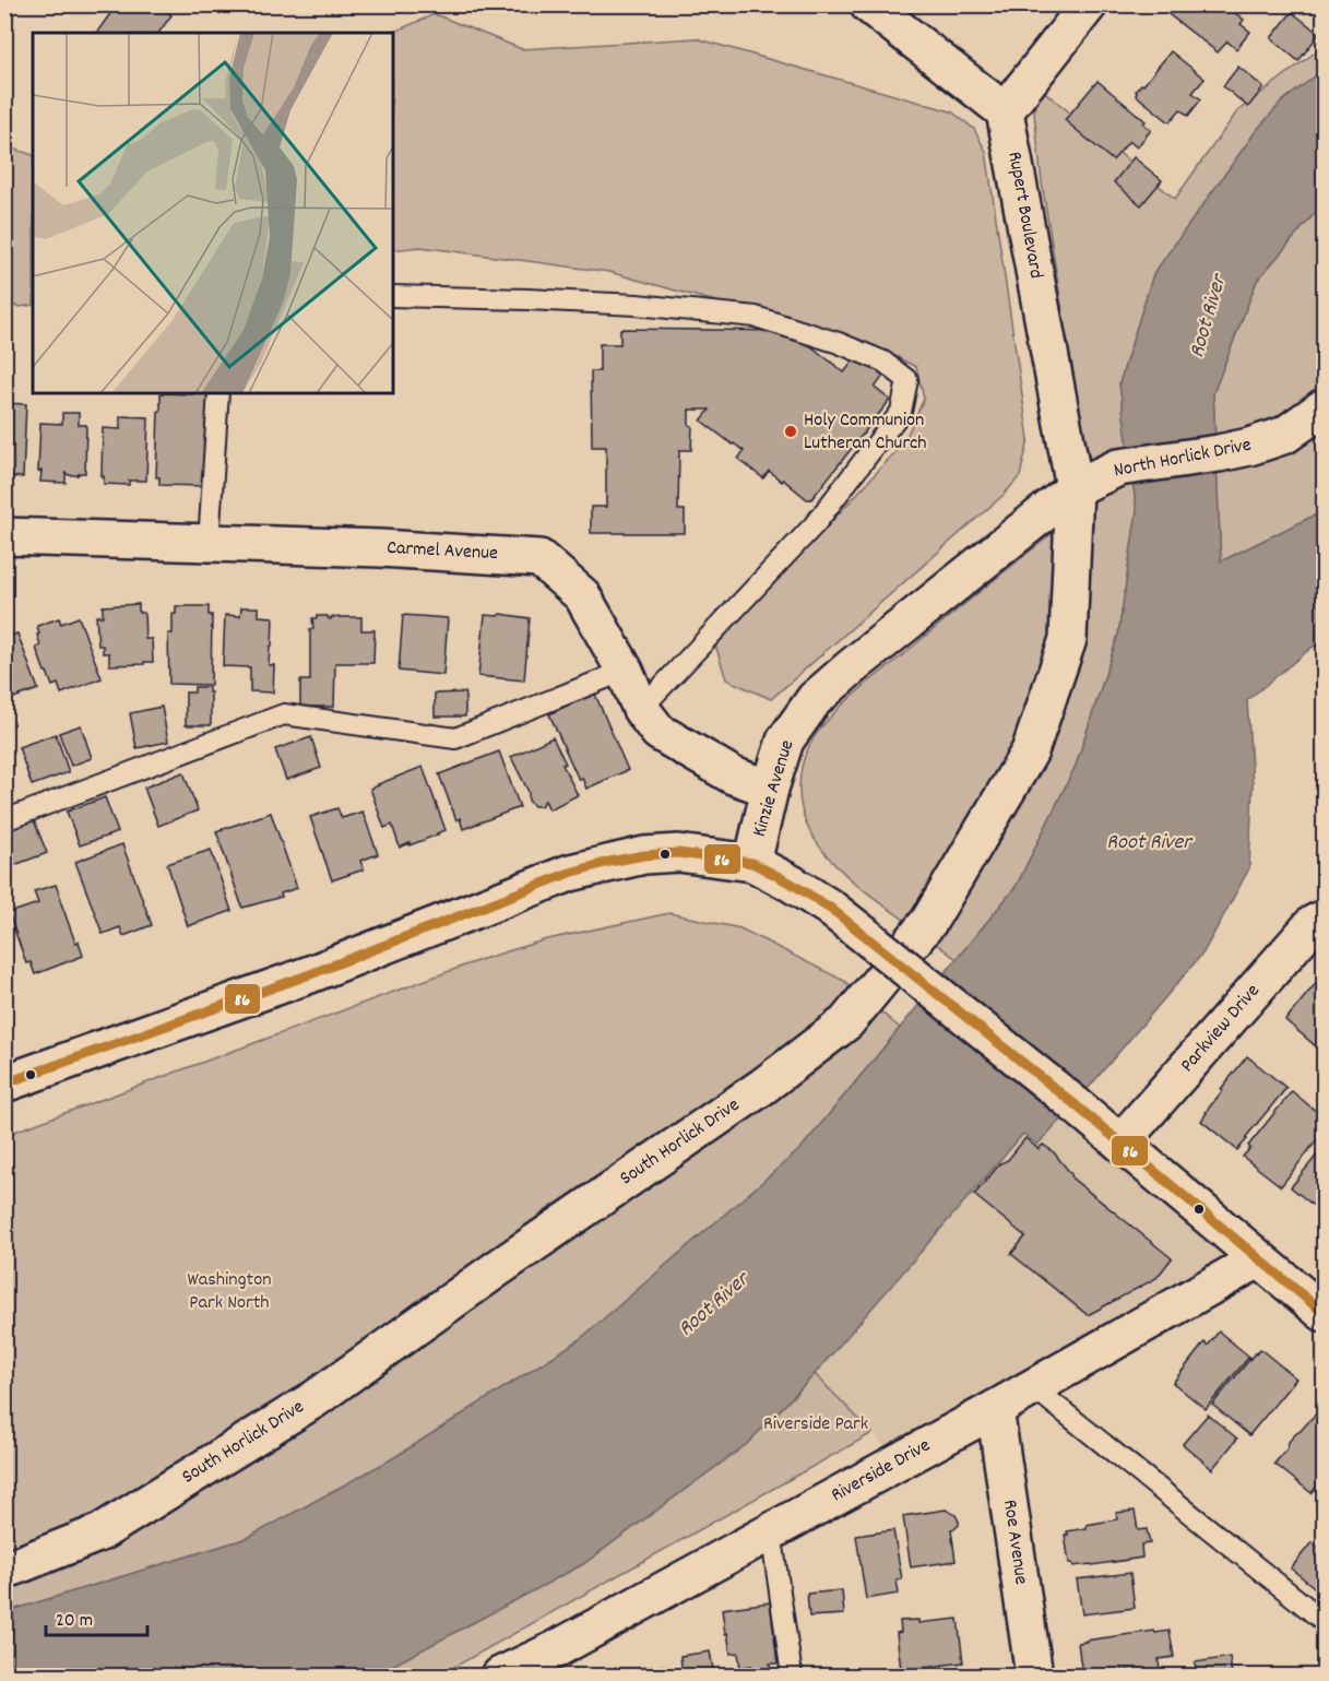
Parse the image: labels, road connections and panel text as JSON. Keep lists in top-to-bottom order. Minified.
{"streets":{"street":["Rupert Boulevard","North Horlick Drive","Carmel Avenue","Kinzie Avenue","Parkview Drive","South Horlick Drive","Riverside Drive","Roe Avenue"]},"crossings":[["Rupert Boulevard","North Horlick Drive"],["Rupert Boulevard","Kinzie Avenue"],["Rupert Boulevard","South Horlick Drive"],["North Horlick Drive","Kinzie Avenue"],["North Horlick Drive","South Horlick Drive"],["Carmel Avenue","Kinzie Avenue"],["Kinzie Avenue","South Horlick Drive"],["Riverside Drive","Roe Avenue"]],"water":["Root River"],"parks":["Washington Park North","Riverside Park"],"places":["Holy Communion Lutheran Church"],"lines":["transit line 86"],"scale_bar":"20 m"}
